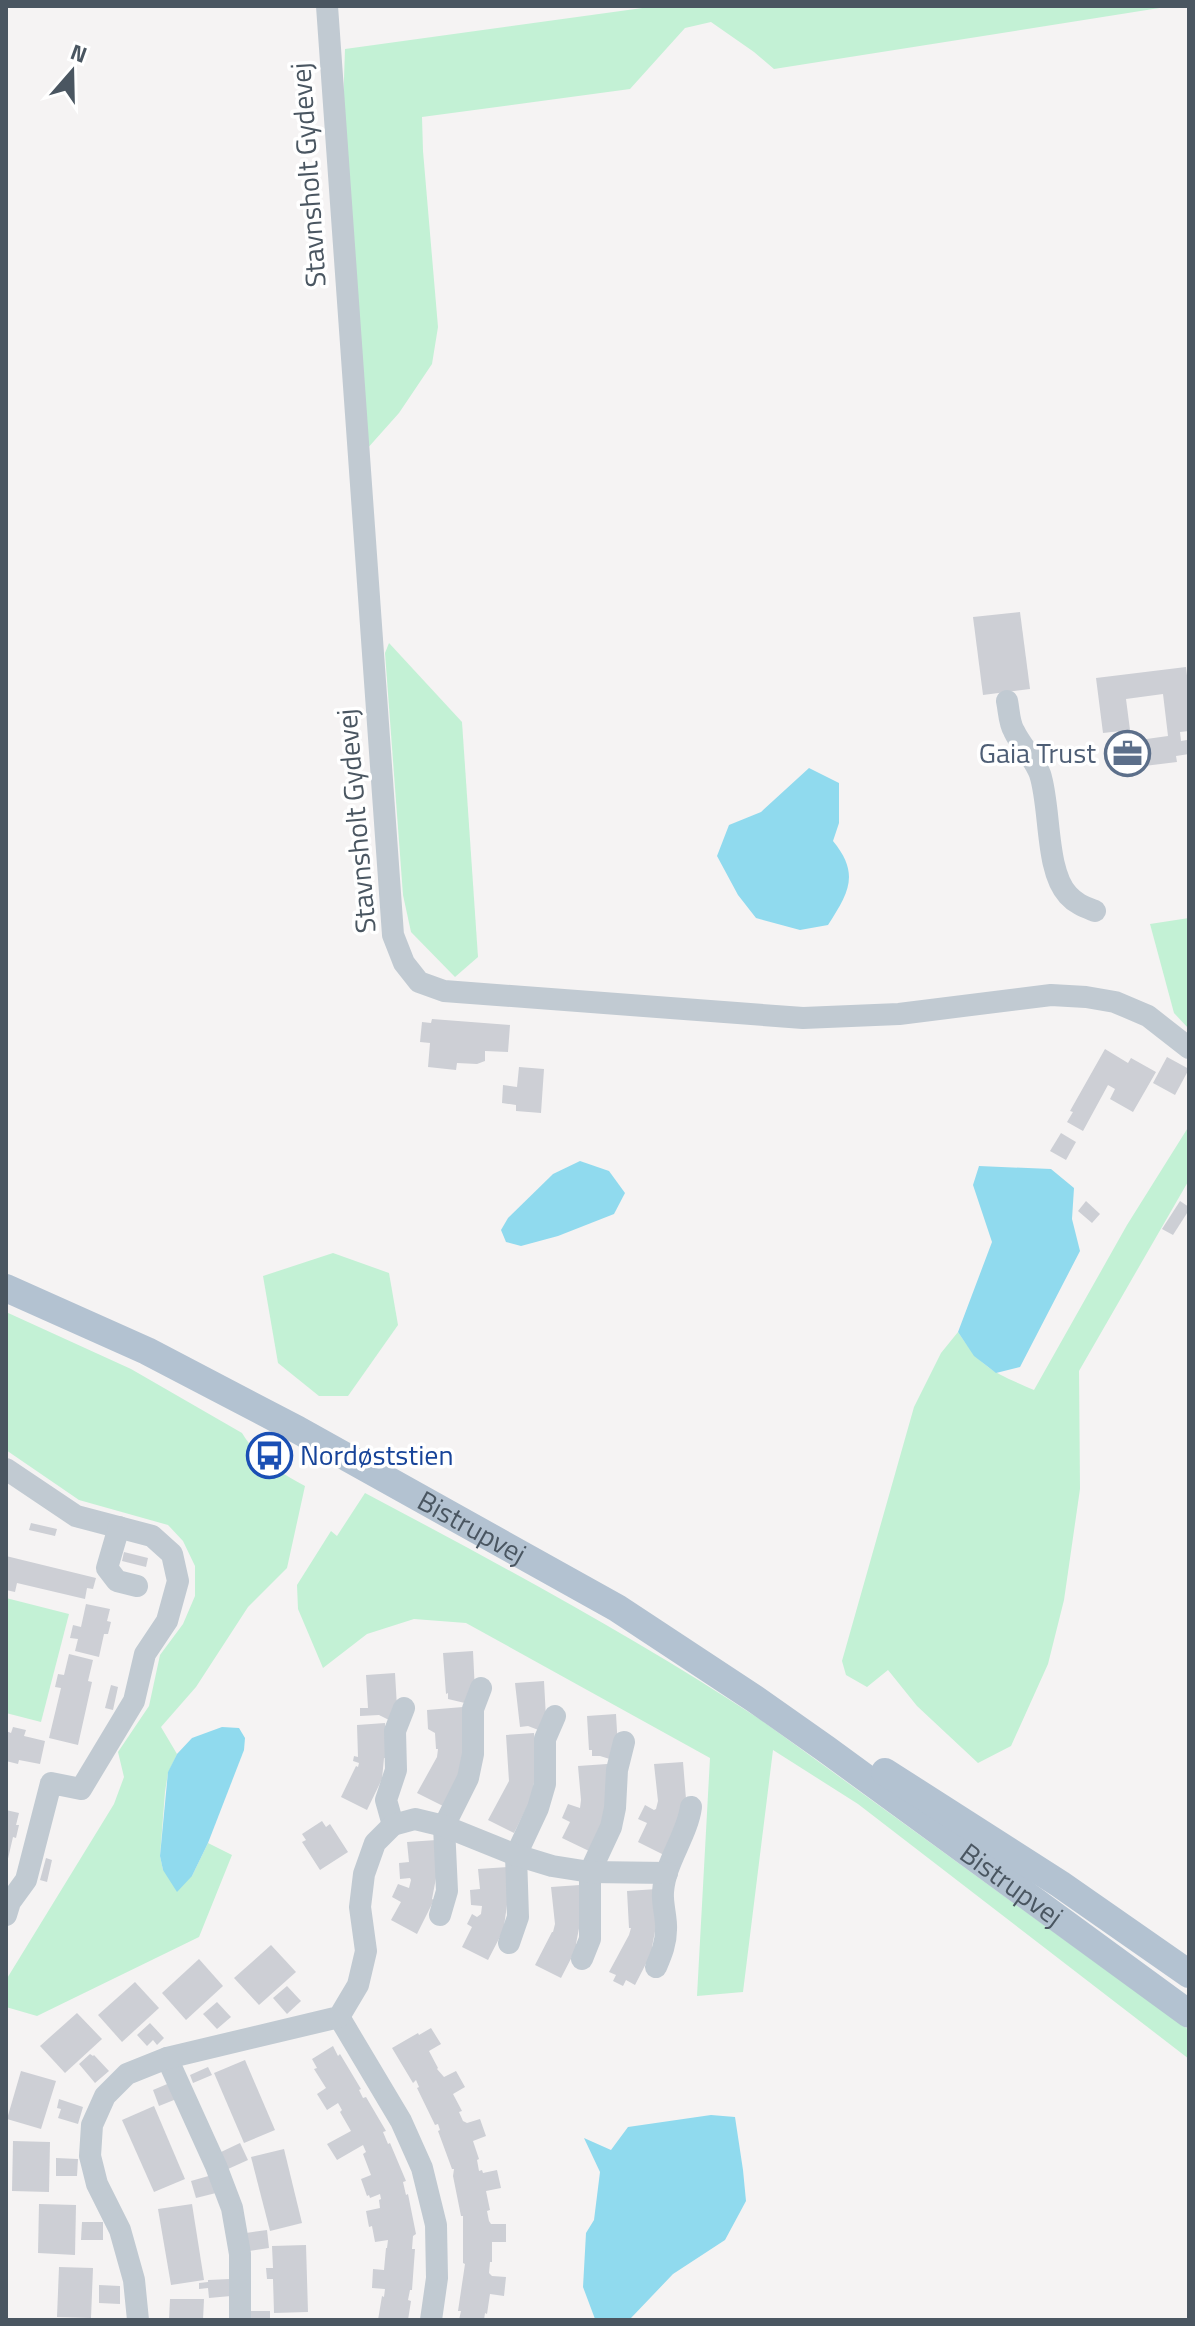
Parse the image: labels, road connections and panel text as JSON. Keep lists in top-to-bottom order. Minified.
{"streets":{"main road":["Bistrupvej"],"street":["Stavnsholt Gydevej"]},"places":{"office":["Gaia Trust"],"bus stop":["Nordøststien"]},"north":"top"}
